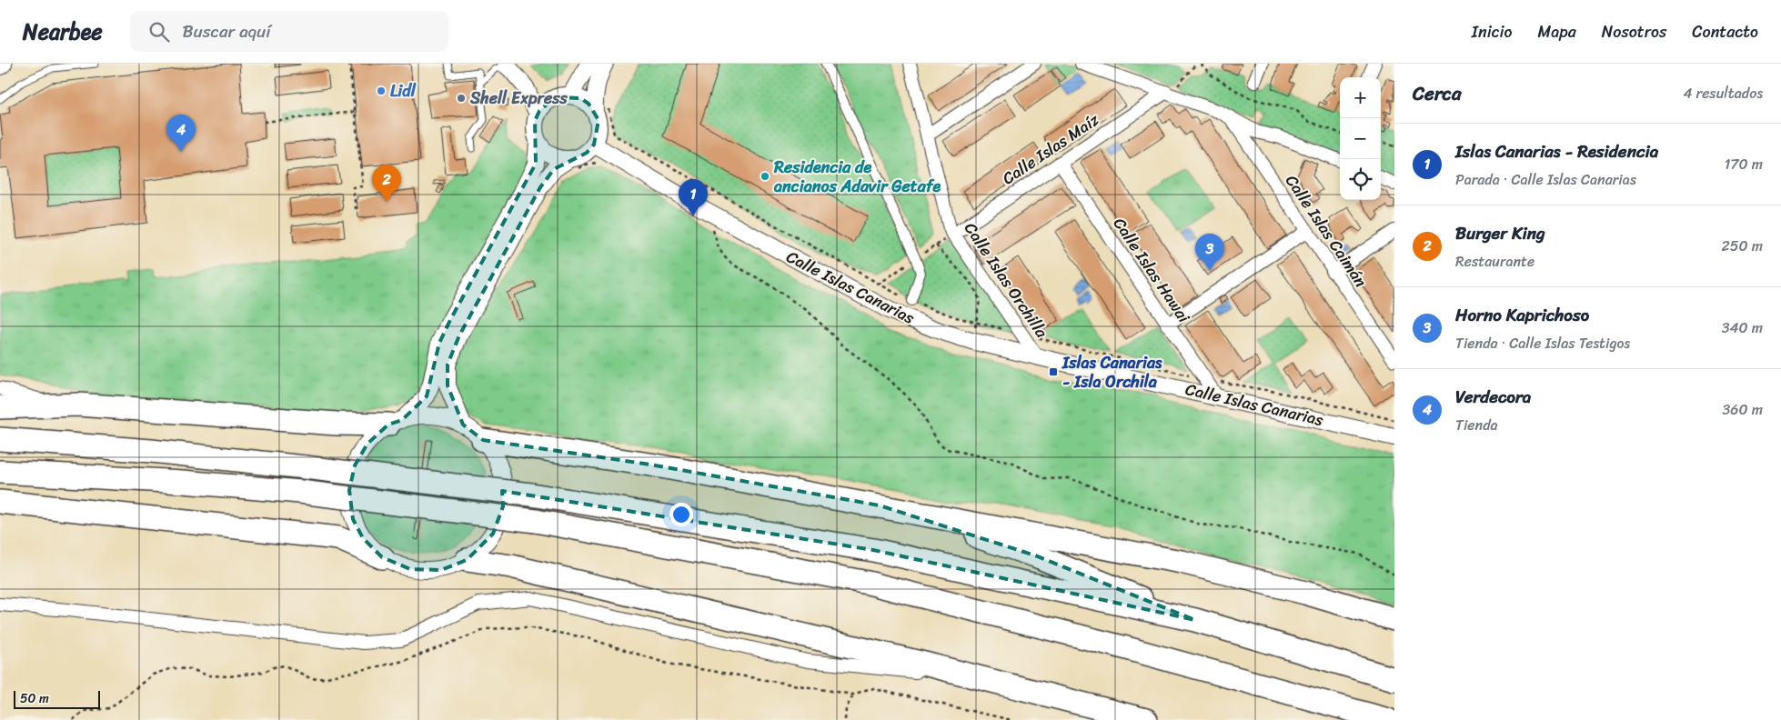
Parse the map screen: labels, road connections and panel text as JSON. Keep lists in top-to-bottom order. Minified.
{"streets":{"street":["Calle Islas Maíz","Calle Islas Caimán","Calle Islas Hawai","Calle Islas Orchilla","Calle Islas Canarias"]},"crossings":[["Calle Islas Maíz","Calle Islas Hawai"],["Calle Islas Maíz","Calle Islas Orchilla"],["Calle Islas Hawai","Calle Islas Canarias"],["Calle Islas Orchilla","Calle Islas Canarias"]],"places":{"other":["Lidl","Shell Express","Residencia de ancianos Adavir Getafe"],"transit":["Islas Canarias - Isla Orchila"]},"scale_bar":"50 m","page":{"header":"Nearbee","search":"Buscar aquí","nav":["Inicio","Mapa","Nosotros","Contacto"],"heading":["Cerca","4 resultados"],"map_buttons":["+","−"],"pins":["4","2","1","3"],"list":[{"mark":"1","name":"Islas Canarias - Residencia","note":"Parada · Calle Islas Canarias","value":"170 m"},{"mark":"2","name":"Burger King","note":"Restaurante","value":"250 m"},{"mark":"3","name":"Horno Kaprichoso","note":"Tienda · Calle Islas Testigos","value":"340 m"},{"mark":"4","name":"Verdecora","note":"Tienda","value":"360 m"}],"scale":"50 m"}}
